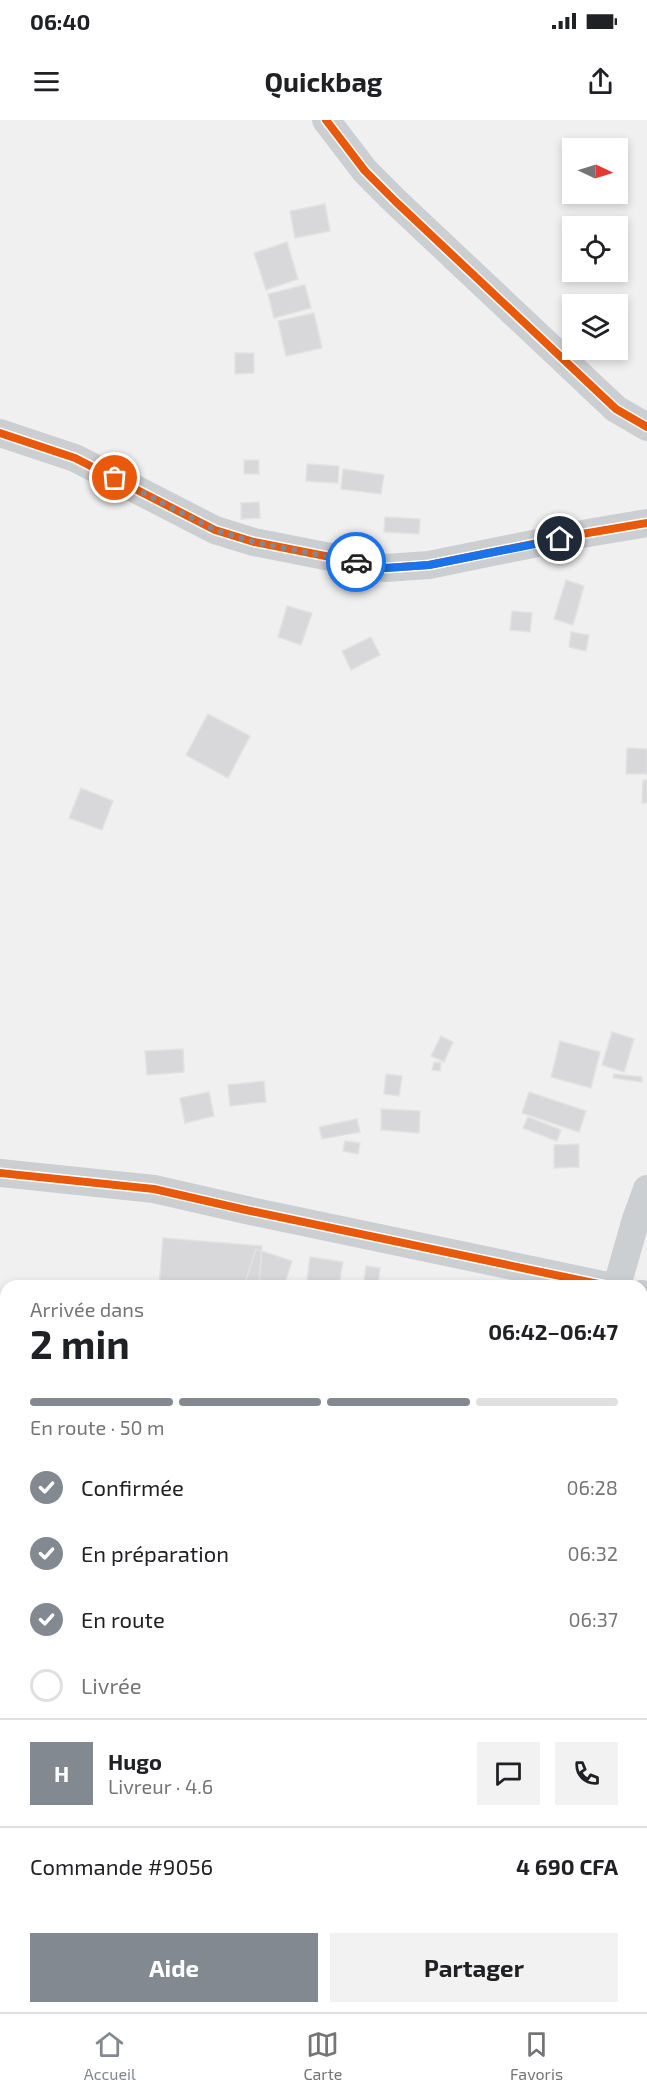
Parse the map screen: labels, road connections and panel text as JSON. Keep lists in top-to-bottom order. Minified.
{"north":"right","page":{"status":"06:40","header":"Quickbag","heading":["2 min","Arrivée dans","06:42–06:47"],"panel":["Hugo","Livreur · 4.6","Commande #9056","4 690 CFA"],"bar":"En route · 50 m","list":[["Confirmée","06:28"],["En préparation","06:32"],["En route","06:37"],"Livrée"],"round":"H","buttons":["Aide","Partager"],"tabs":["Accueil","Carte","Favoris"]}}
